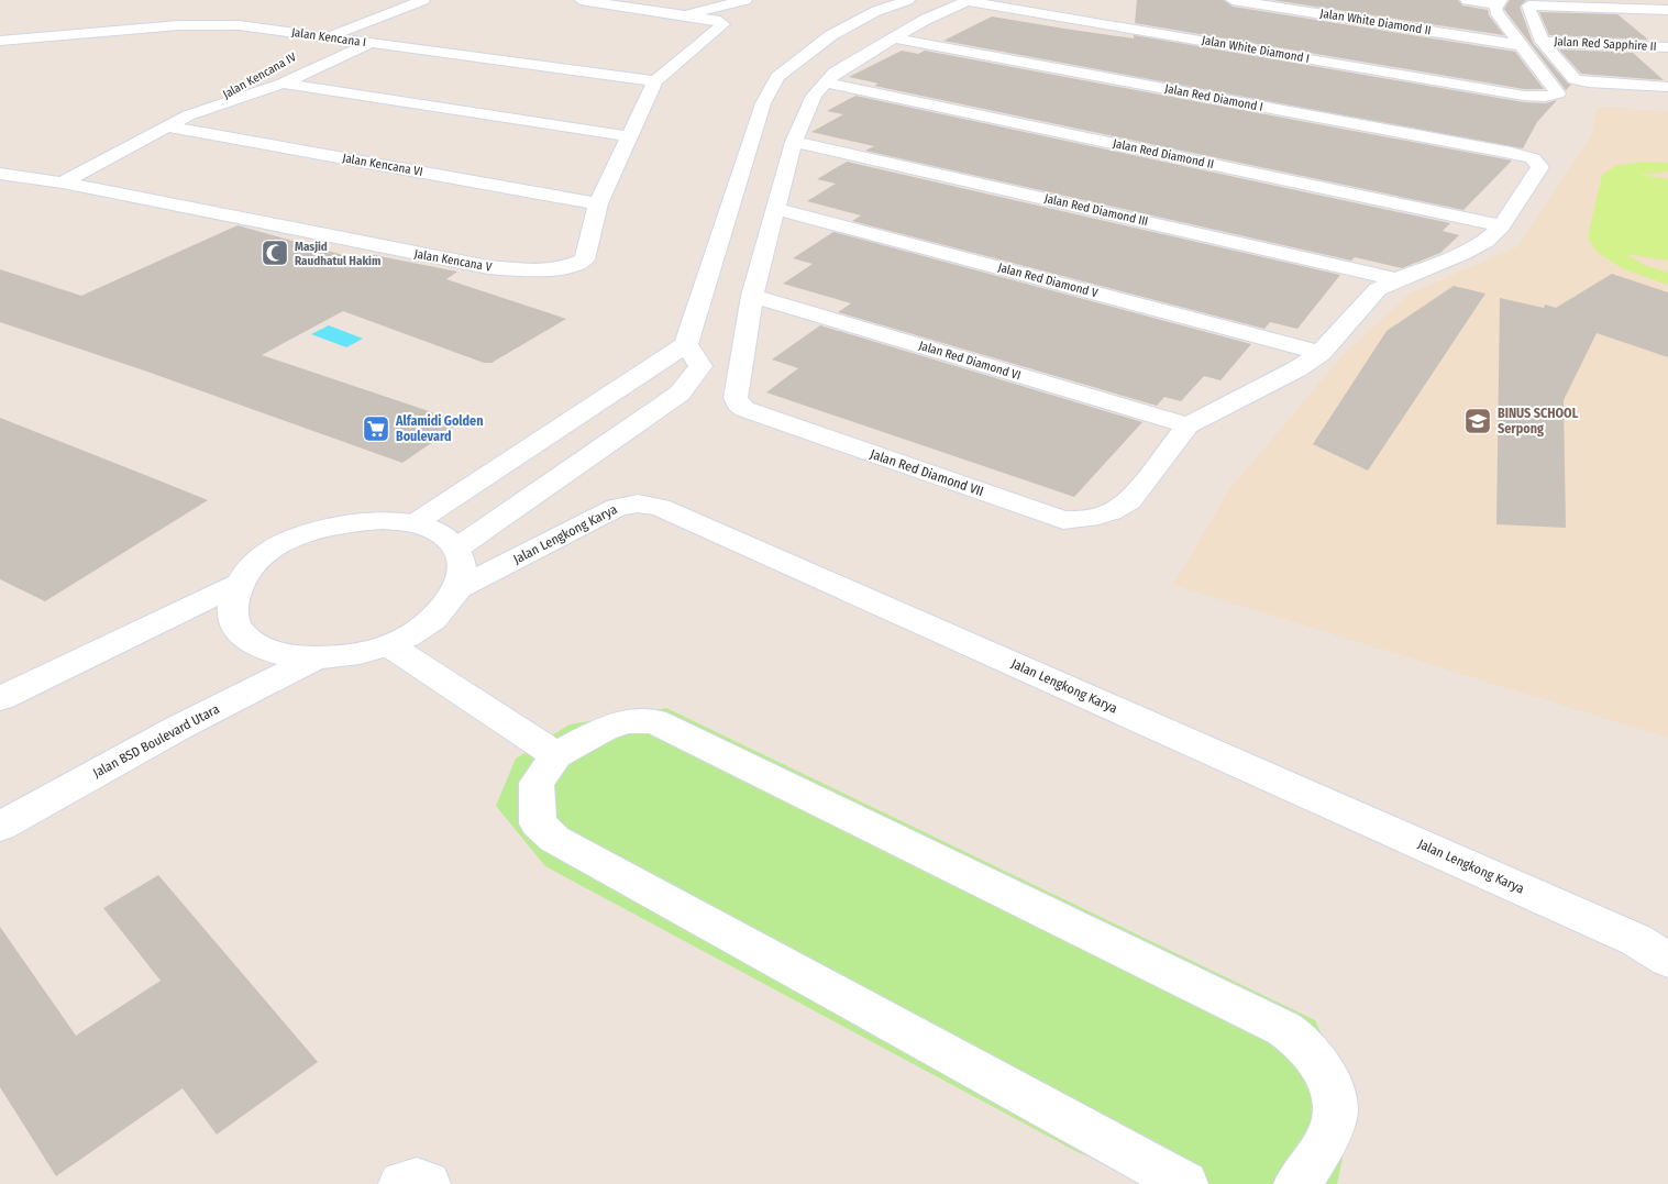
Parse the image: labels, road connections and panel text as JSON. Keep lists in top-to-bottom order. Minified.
{"streets":{"street":["Jalan White Diamond II","Jalan Kencana I","Jalan Red Sapphire II","Jalan White Diamond I","Jalan Kencana IV","Jalan Red Diamond I","Jalan Red Diamond II","Jalan Kencana VI","Jalan Red Diamond III","Jalan Kencana V","Jalan Red Diamond V","Jalan Red Diamond VI","Jalan Red Diamond VII","Jalan Lengkong Karya","Jalan BSD Boulevard Utara"]},"crossings":[["Jalan White Diamond II","Jalan White Diamond I"],["Jalan Kencana I","Jalan Kencana IV"],["Jalan Kencana I","Jalan Kencana V"],["Jalan Kencana IV","Jalan Kencana VI"],["Jalan Kencana IV","Jalan Kencana V"],["Jalan Red Diamond I","Jalan Red Diamond II"],["Jalan Kencana VI","Jalan Kencana V"],["Jalan Red Diamond VI","Jalan Red Diamond VII"],["Jalan Lengkong Karya","Jalan BSD Boulevard Utara"]],"places":{"mosque":["Masjid Raudhatul Hakim"],"school or university":["BINUS SCHOOL Serpong"],"supermarket":["Alfamidi Golden Boulevard"]}}
